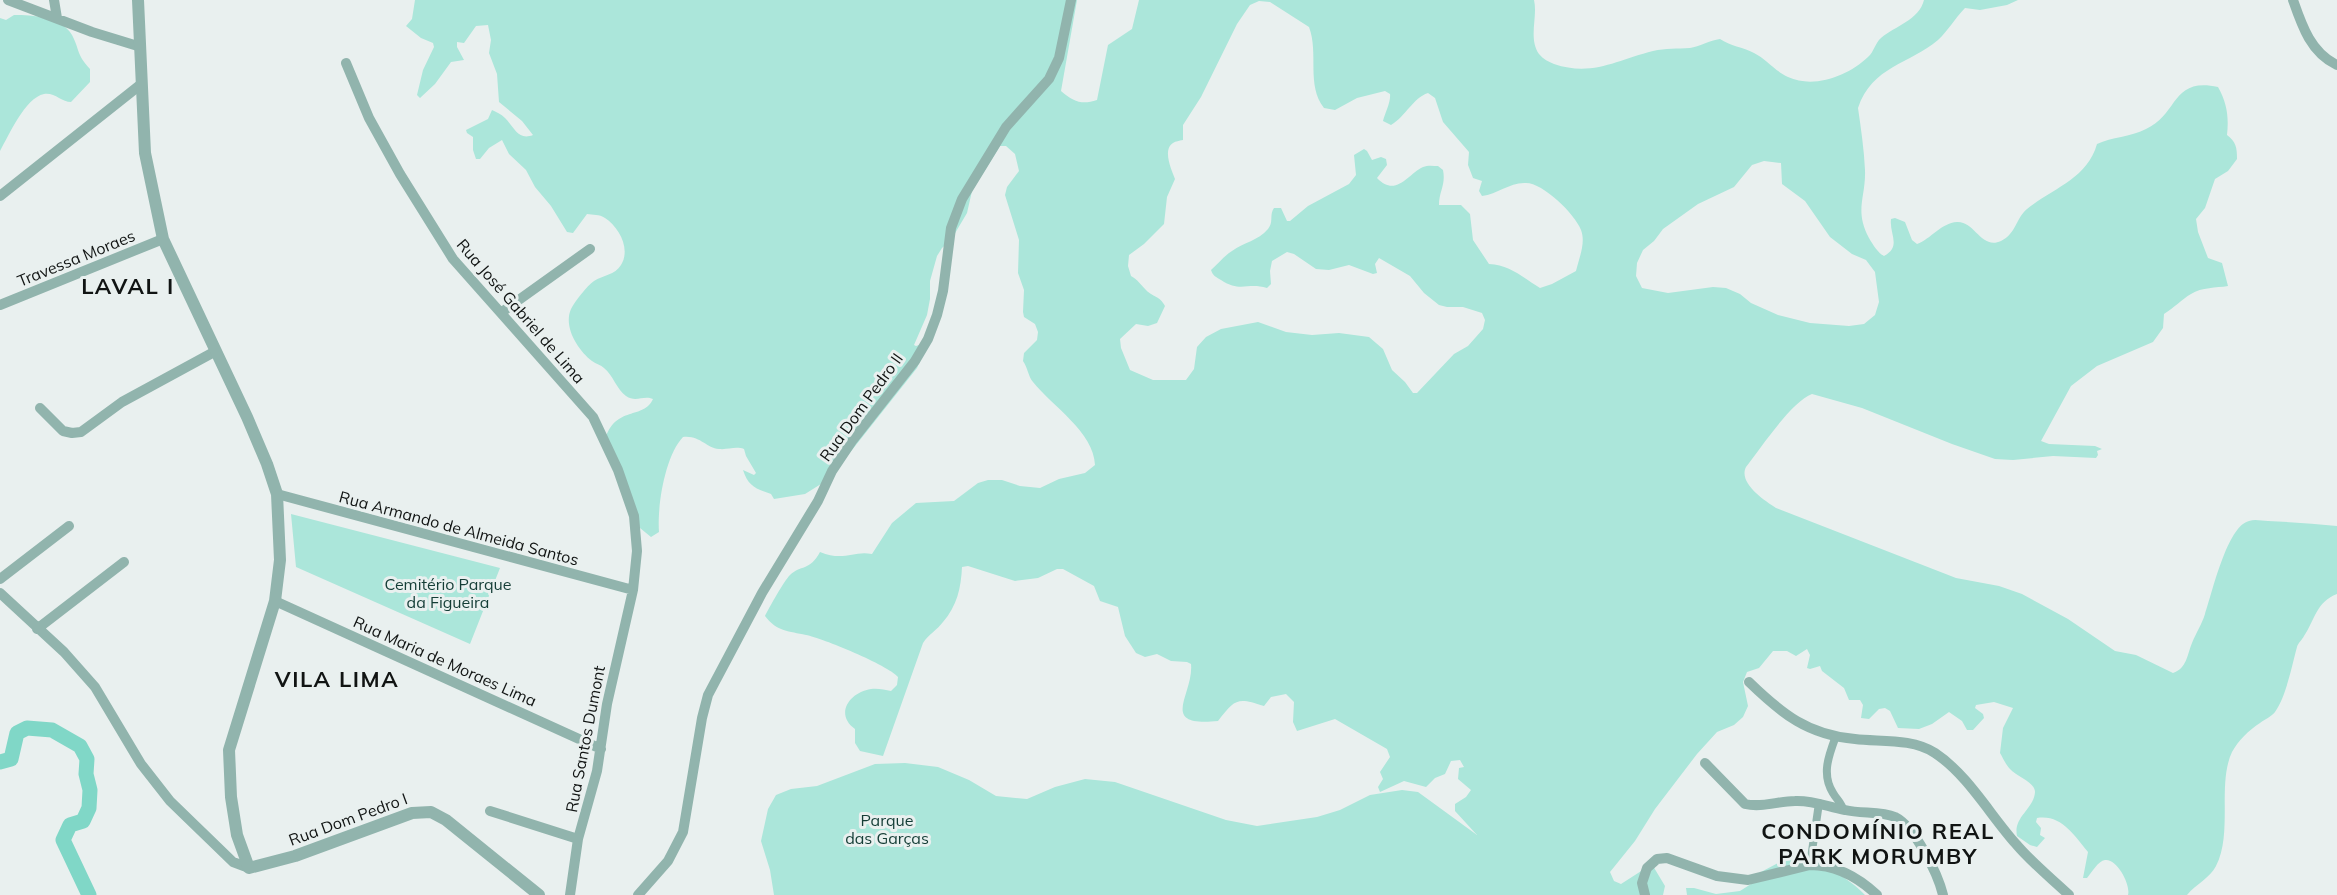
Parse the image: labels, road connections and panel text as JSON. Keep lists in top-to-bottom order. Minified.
{"streets":{"street":["Travessa Moraes","Rua José Gabriel de Lima","Rua Dom Pedro II","Rua Armando de Almeida Santos","Rua Maria de Moraes Lima","Rua Santos Dumont","Rua Dom Pedro I"]},"crossings":[["Rua José Gabriel de Lima","Rua Armando de Almeida Santos"],["Rua José Gabriel de Lima","Rua Santos Dumont"],["Rua Armando de Almeida Santos","Rua Santos Dumont"],["Rua Maria de Moraes Lima","Rua Santos Dumont"]],"districts":["LAVAL I","VILA LIMA","CONDOMÍNIO REAL PARK MORUMBY"],"parks":["Cemitério Parque da Figueira","Parque das Garças"]}
